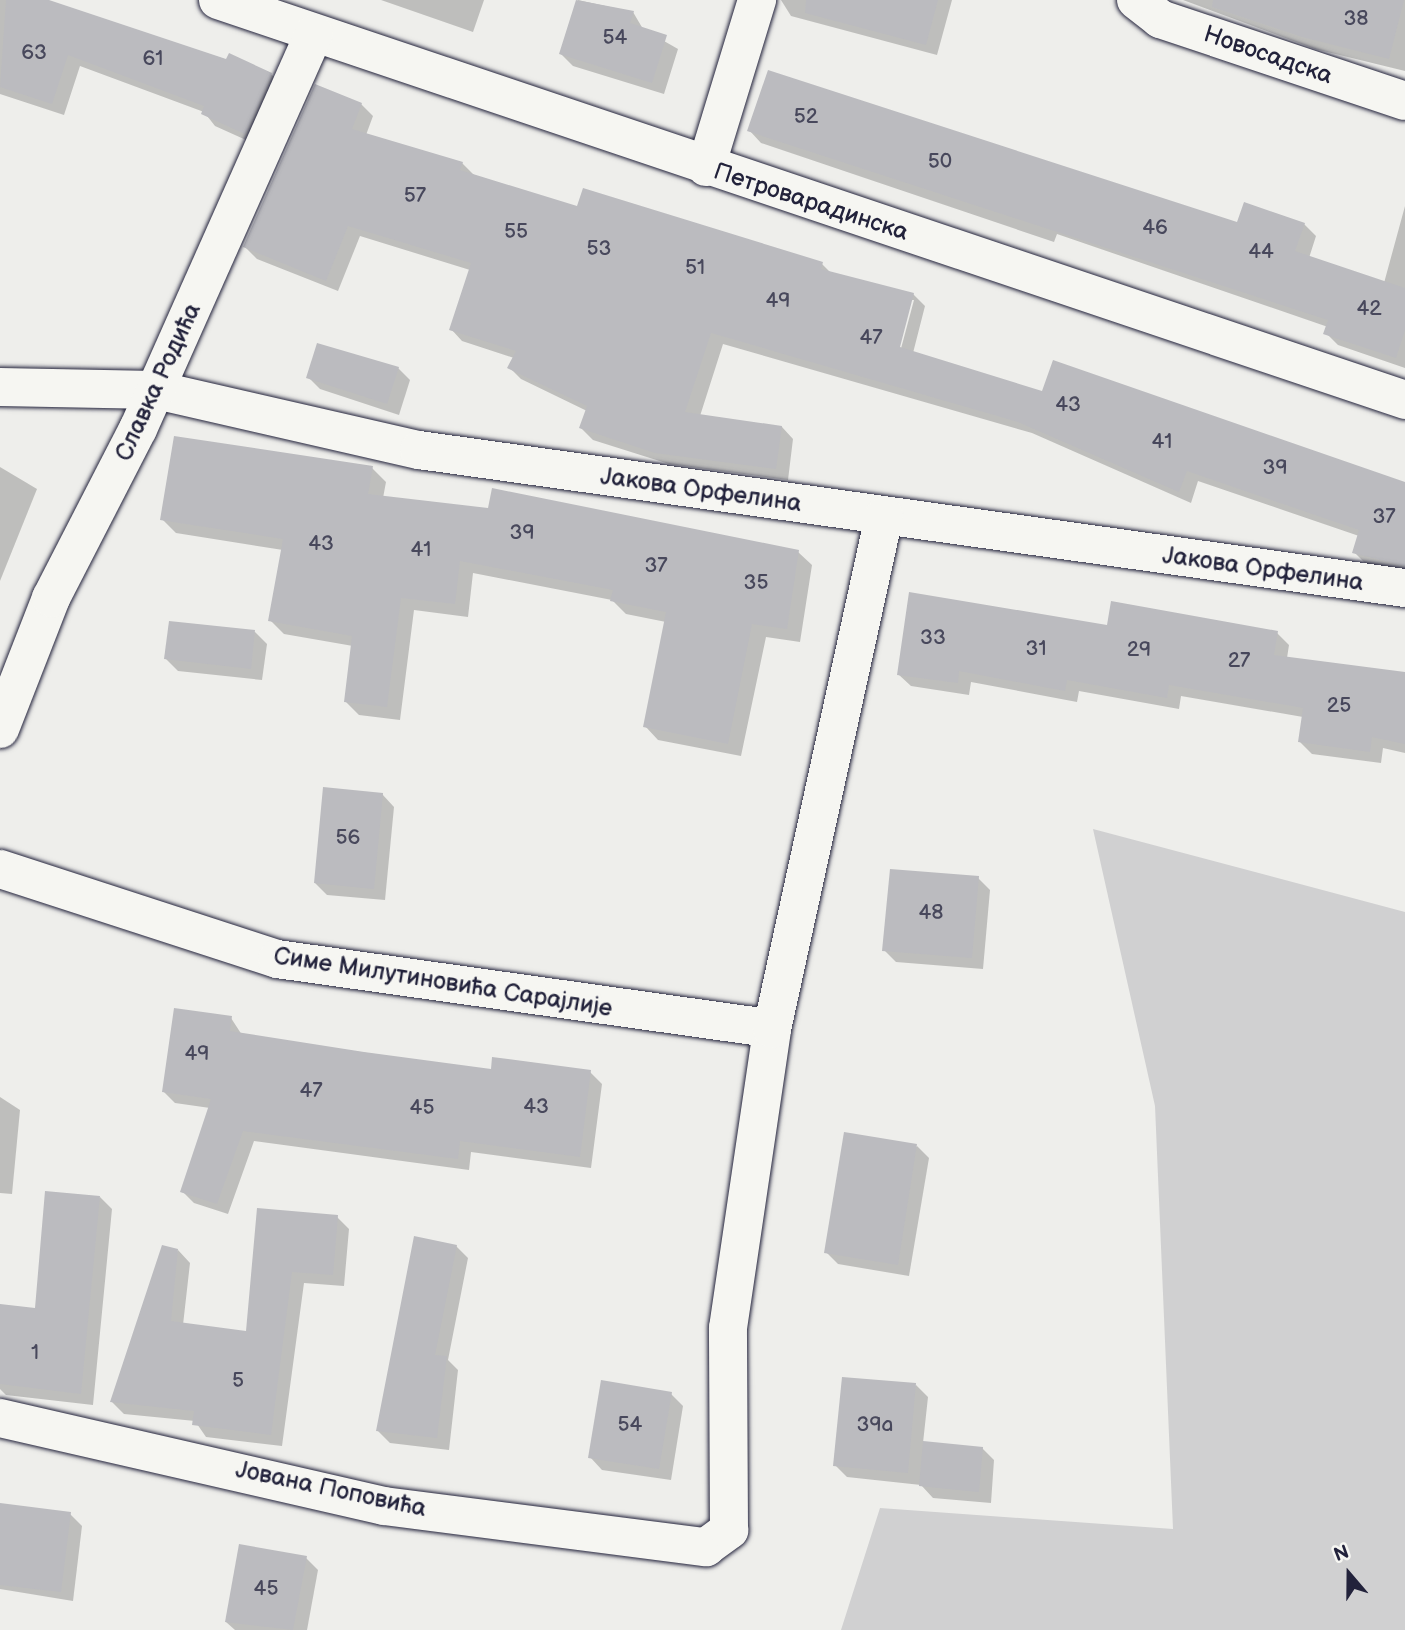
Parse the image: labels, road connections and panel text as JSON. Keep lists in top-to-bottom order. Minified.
{"streets":{"street":["Новосадска","Петроварадинска","Славка Родића","Јакова Орфелина","Симе Милутиновића Сарајлије","Јована Поповића"]},"crossings":[["Петроварадинска","Славка Родића"],["Славка Родића","Јакова Орфелина"],["Симе Милутиновића Сарајлије","Јована Поповића"]],"house_numbers":["38","54","63","61","52","50","57","46","55","53","44","51","49","42","47","43","41","39","37","39","43","41","37","35","33","31","29","27","25","56","48","49","47","43","45","1","5","54","39a","45"],"north":"top"}
